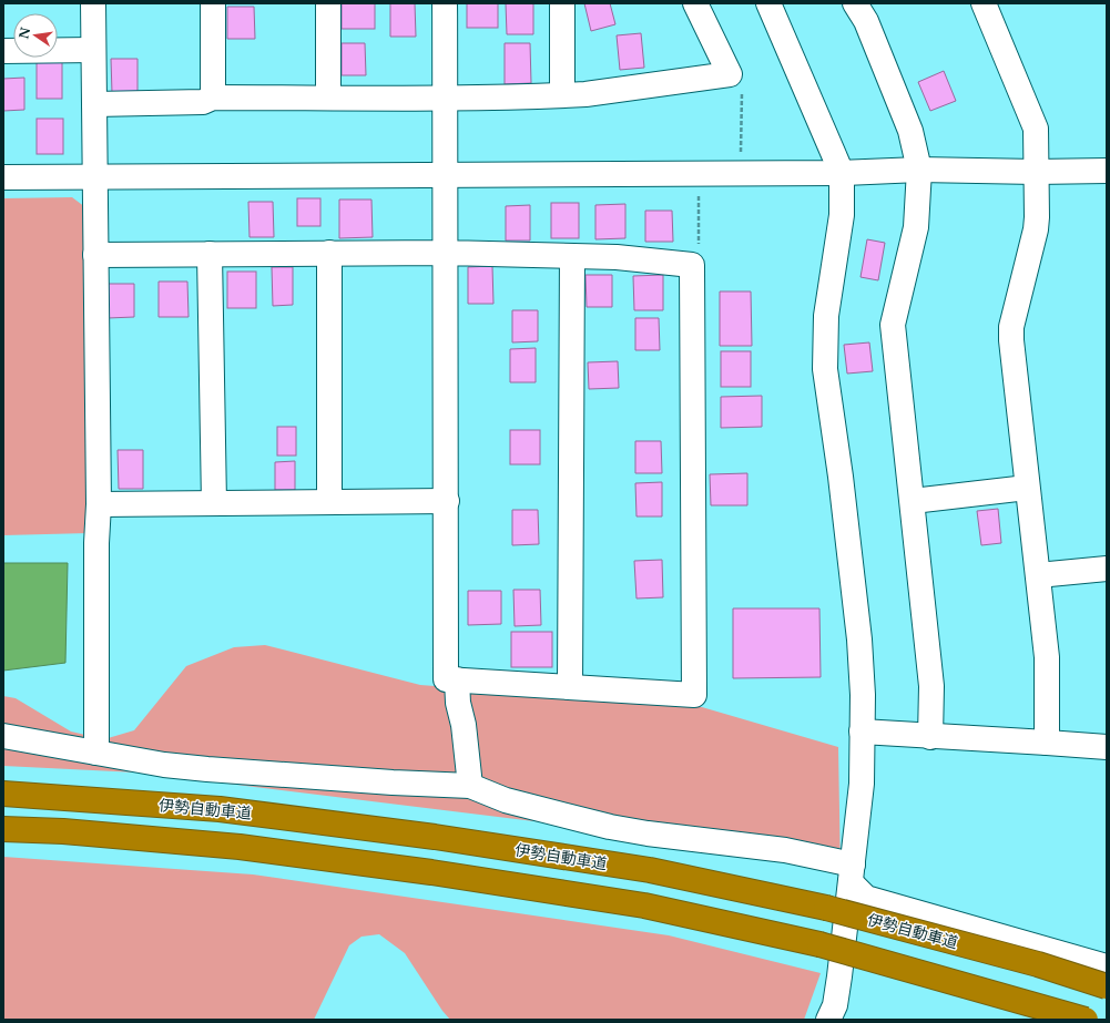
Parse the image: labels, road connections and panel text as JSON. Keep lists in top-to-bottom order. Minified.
{"streets":{"highway":["伊勢自動車道"]},"north":"left"}
